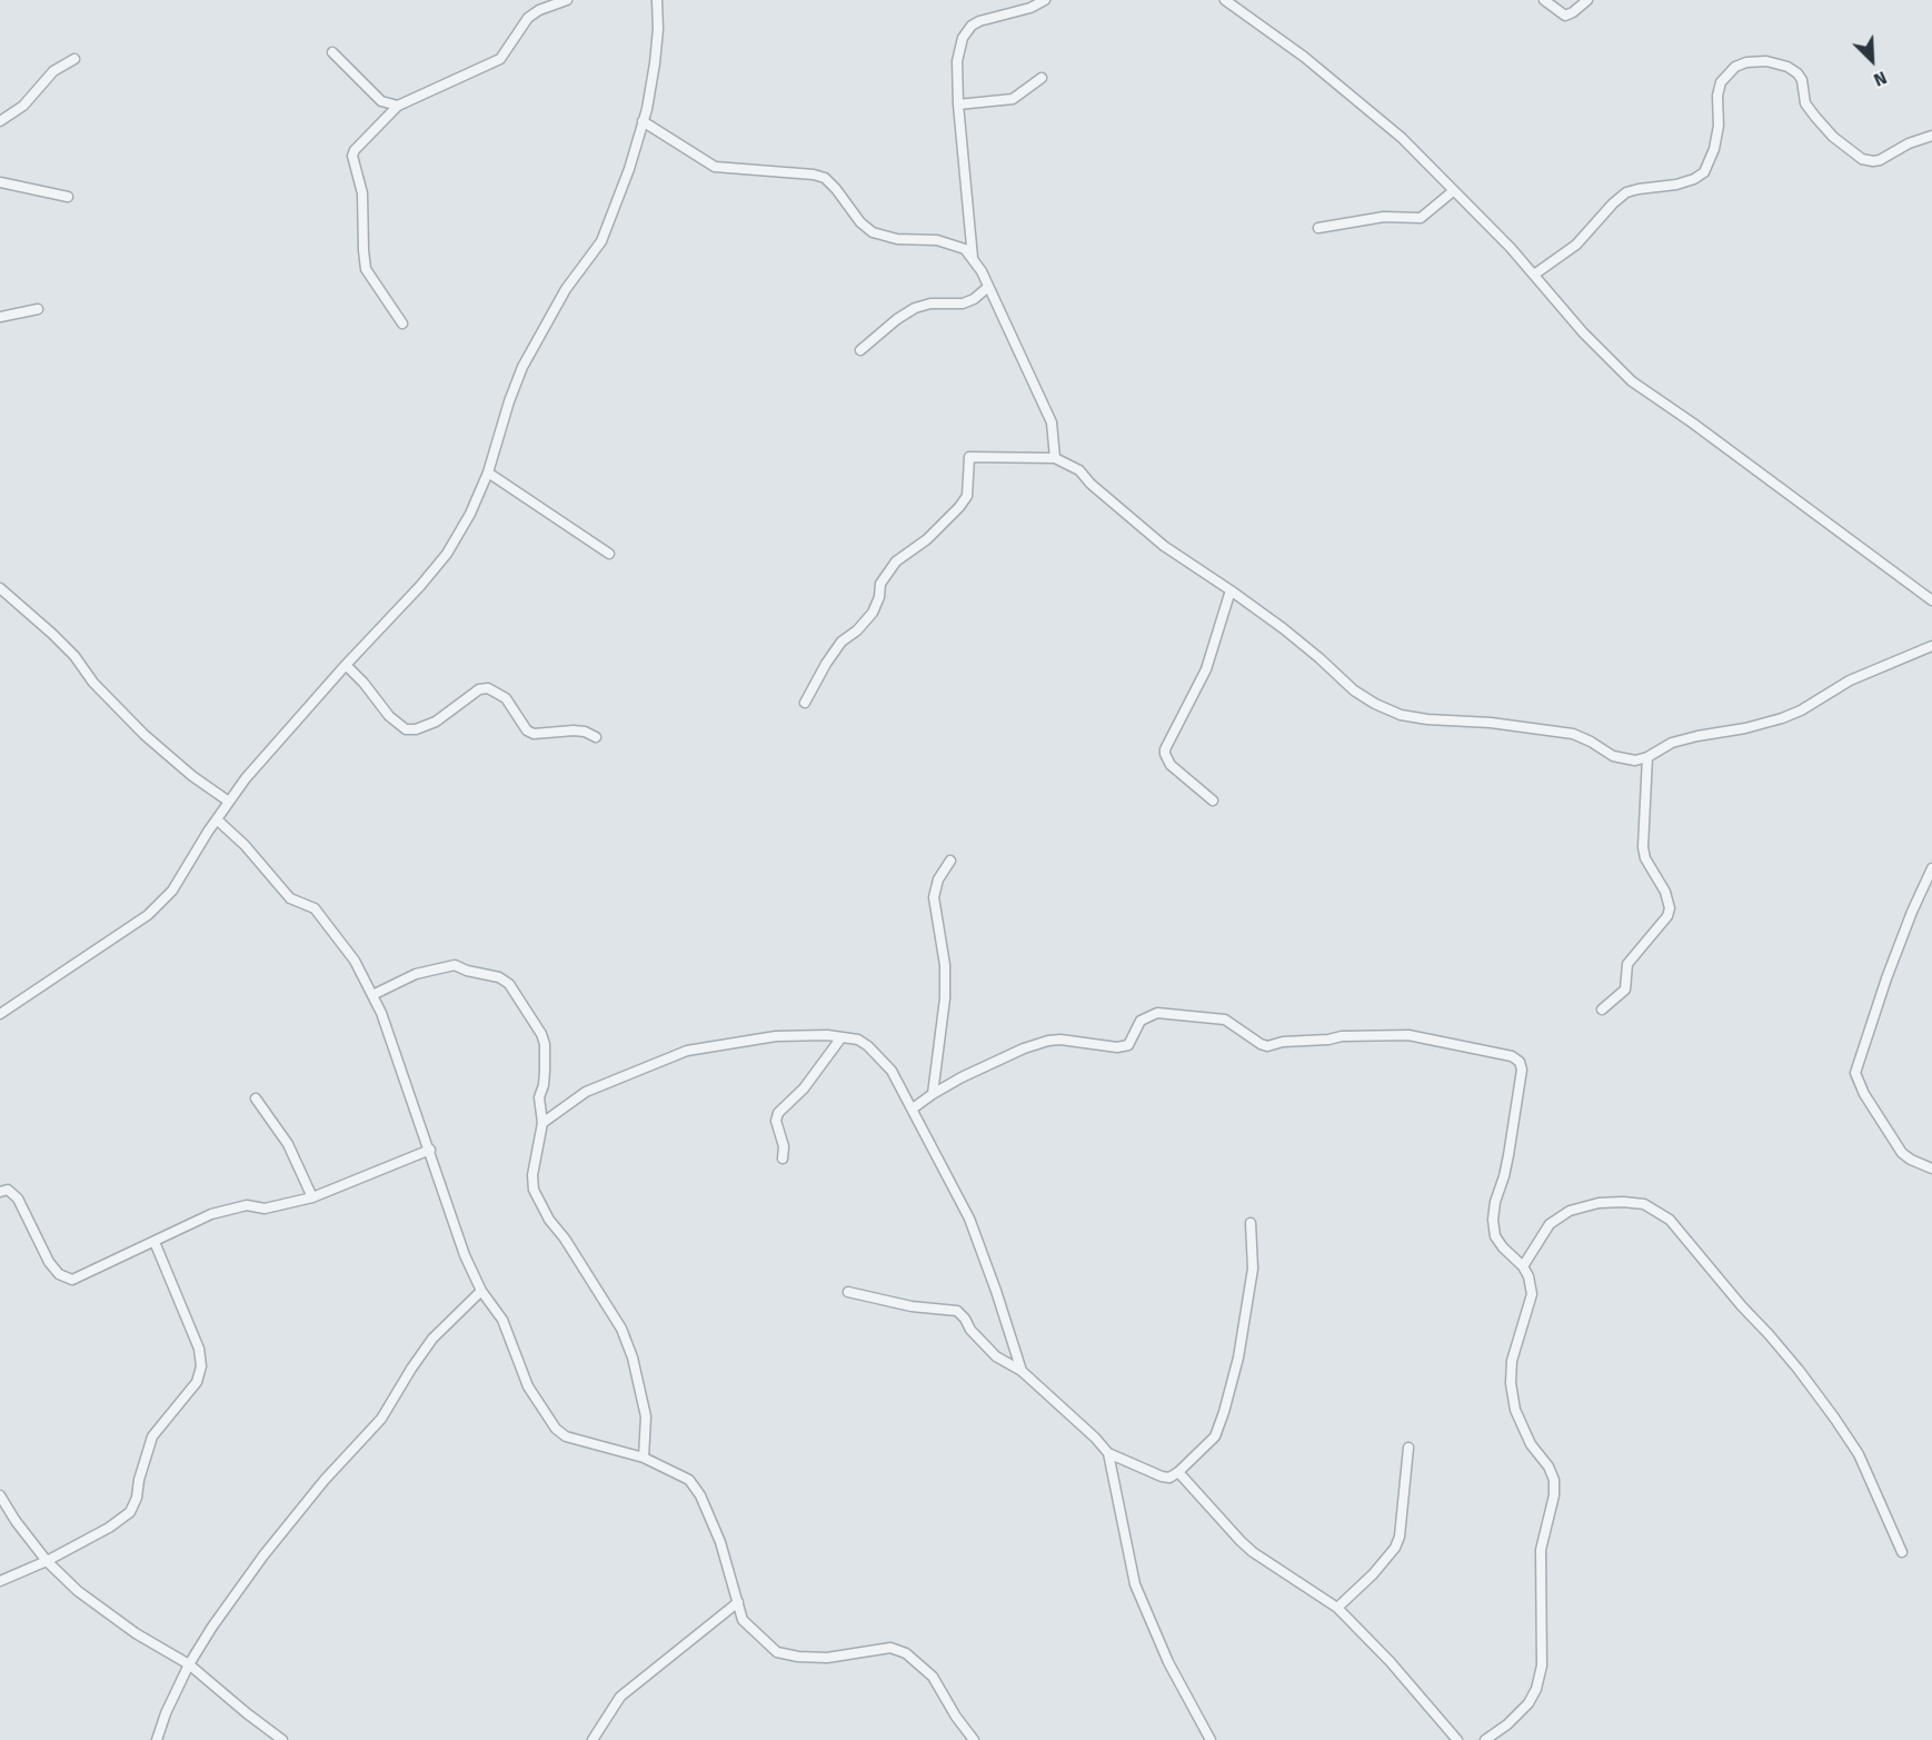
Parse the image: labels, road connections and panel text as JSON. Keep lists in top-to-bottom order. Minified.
{"north":"bottom right"}
